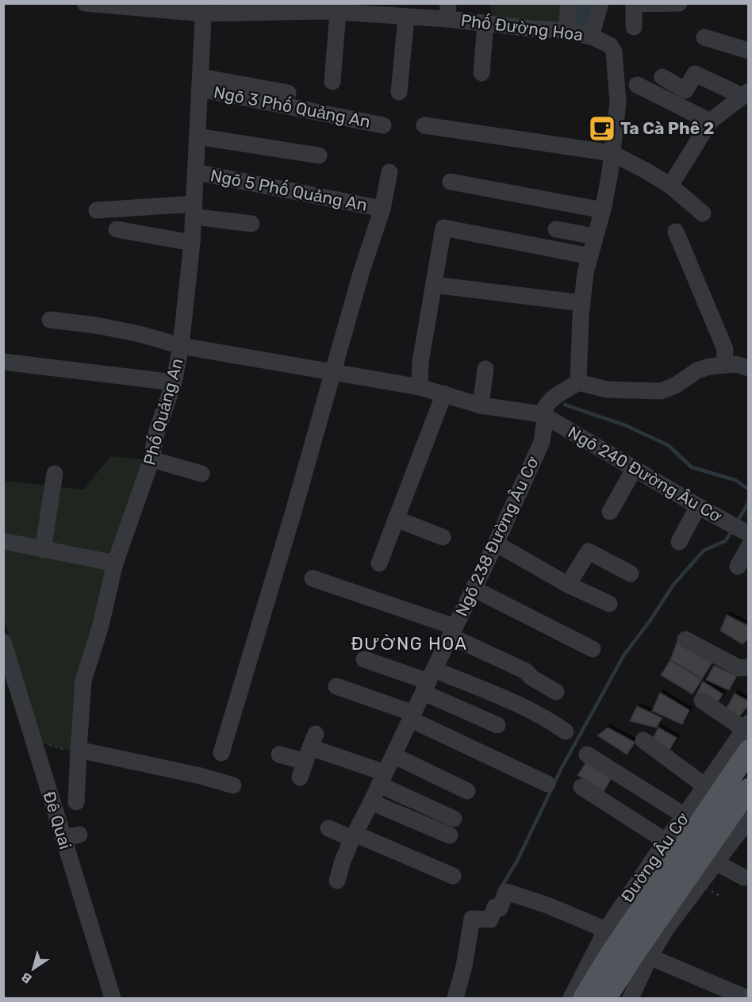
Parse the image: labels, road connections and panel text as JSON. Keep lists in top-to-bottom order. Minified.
{"streets":{"main road":["Đường Âu Cơ"],"street":["Phố Đường Hoa","Ngõ 3 Phố Quảng An","Ngõ 5 Phố Quảng An","Phố Quảng An","Ngõ 240 Đường Âu Cơ","Ngõ 238 Đường Âu Cơ","Đê Quai"]},"crossings":[["Phố Đường Hoa","Phố Quảng An"],["Ngõ 3 Phố Quảng An","Phố Quảng An"],["Ngõ 5 Phố Quảng An","Phố Quảng An"],["Ngõ 240 Đường Âu Cơ","Ngõ 238 Đường Âu Cơ"]],"districts":["ĐƯỜNG HOA"],"places":{"cafe":["Ta Cà Phê 2"]},"north":"bottom left"}
